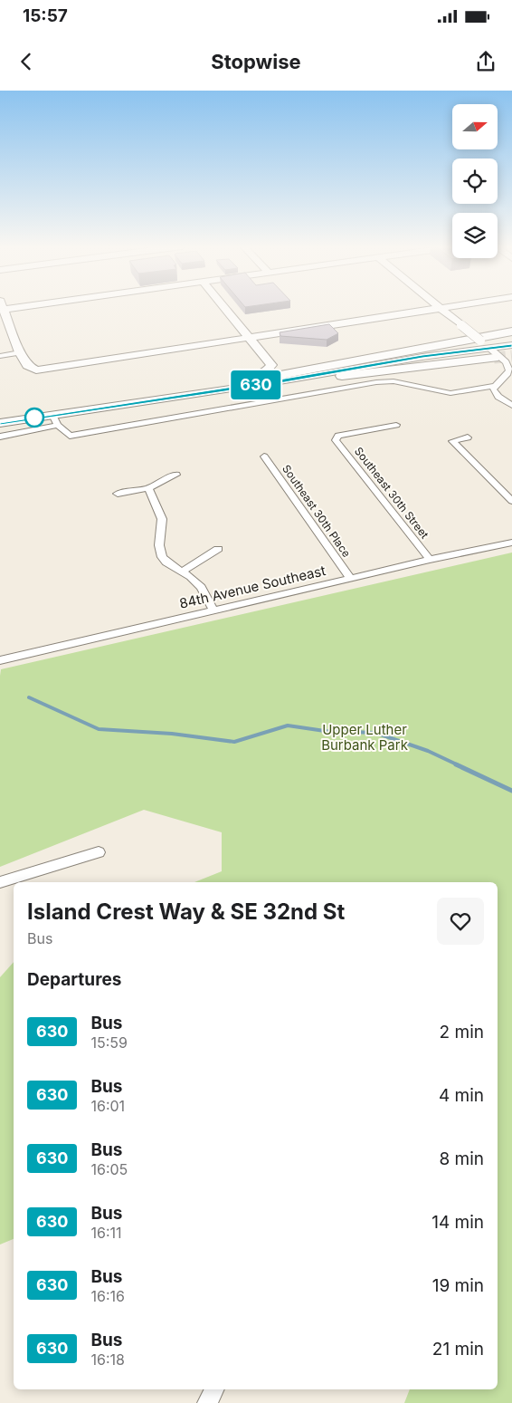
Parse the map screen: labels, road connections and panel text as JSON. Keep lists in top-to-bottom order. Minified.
{"streets":{"street":["Southeast 30th Street","Southeast 30th Place","84th Avenue Southeast"]},"crossings":[["Southeast 30th Street","84th Avenue Southeast"],["Southeast 30th Place","84th Avenue Southeast"]],"parks":["Upper Luther Burbank Park"],"lines":["bus line 630"],"north":"right","page":{"status":"15:57","header":"Stopwise","on_map":"630","heading":[["Island Crest Way & SE 32nd St","Bus"],"Departures"],"list":[{"mark":"630","name":"Bus","note":"15:59","value":"2 min"},{"mark":"630","name":"Bus","note":"16:01","value":"4 min"},{"mark":"630","name":"Bus","note":"16:05","value":"8 min"},{"mark":"630","name":"Bus","note":"16:11","value":"14 min"},{"mark":"630","name":"Bus","note":"16:16","value":"19 min"},{"mark":"630","name":"Bus","note":"16:18","value":"21 min"}]}}
